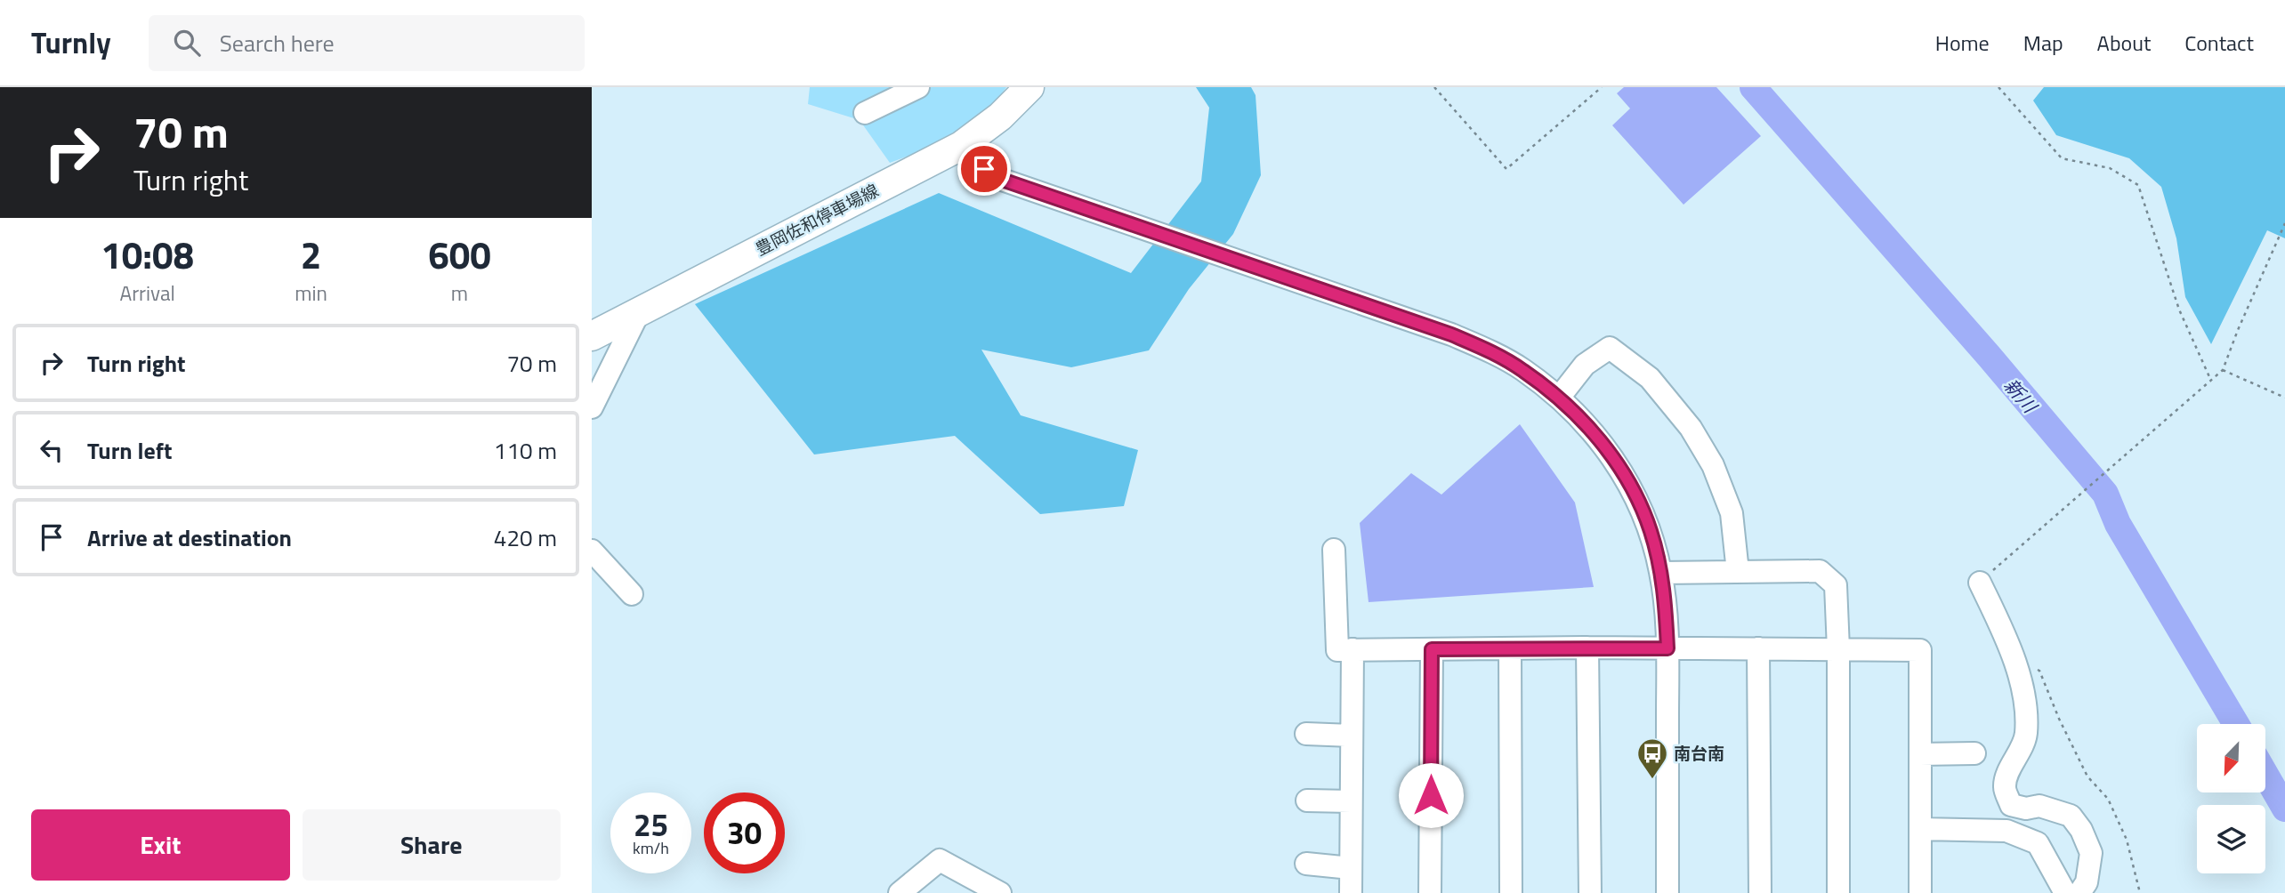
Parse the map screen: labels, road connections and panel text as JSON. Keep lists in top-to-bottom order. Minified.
{"streets":{"main road":["豊岡佐和停車場線"]},"water":["新川"],"places":{"bus stop":["南台南"]},"north":"bottom left","page":{"header":"Turnly","search":"Search here","nav":["Home","Map","About","Contact"],"turn":["70 m","Turn right"],"eta":["10:08","Arrival","2","min","600","m"],"list":[{"name":"Turn right","value":"70 m"},{"name":"Turn left","value":"110 m"},{"name":"Arrive at destination","value":"420 m"}],"speed":"25 km/h","limit":"30","buttons":["Exit","Share"]}}
